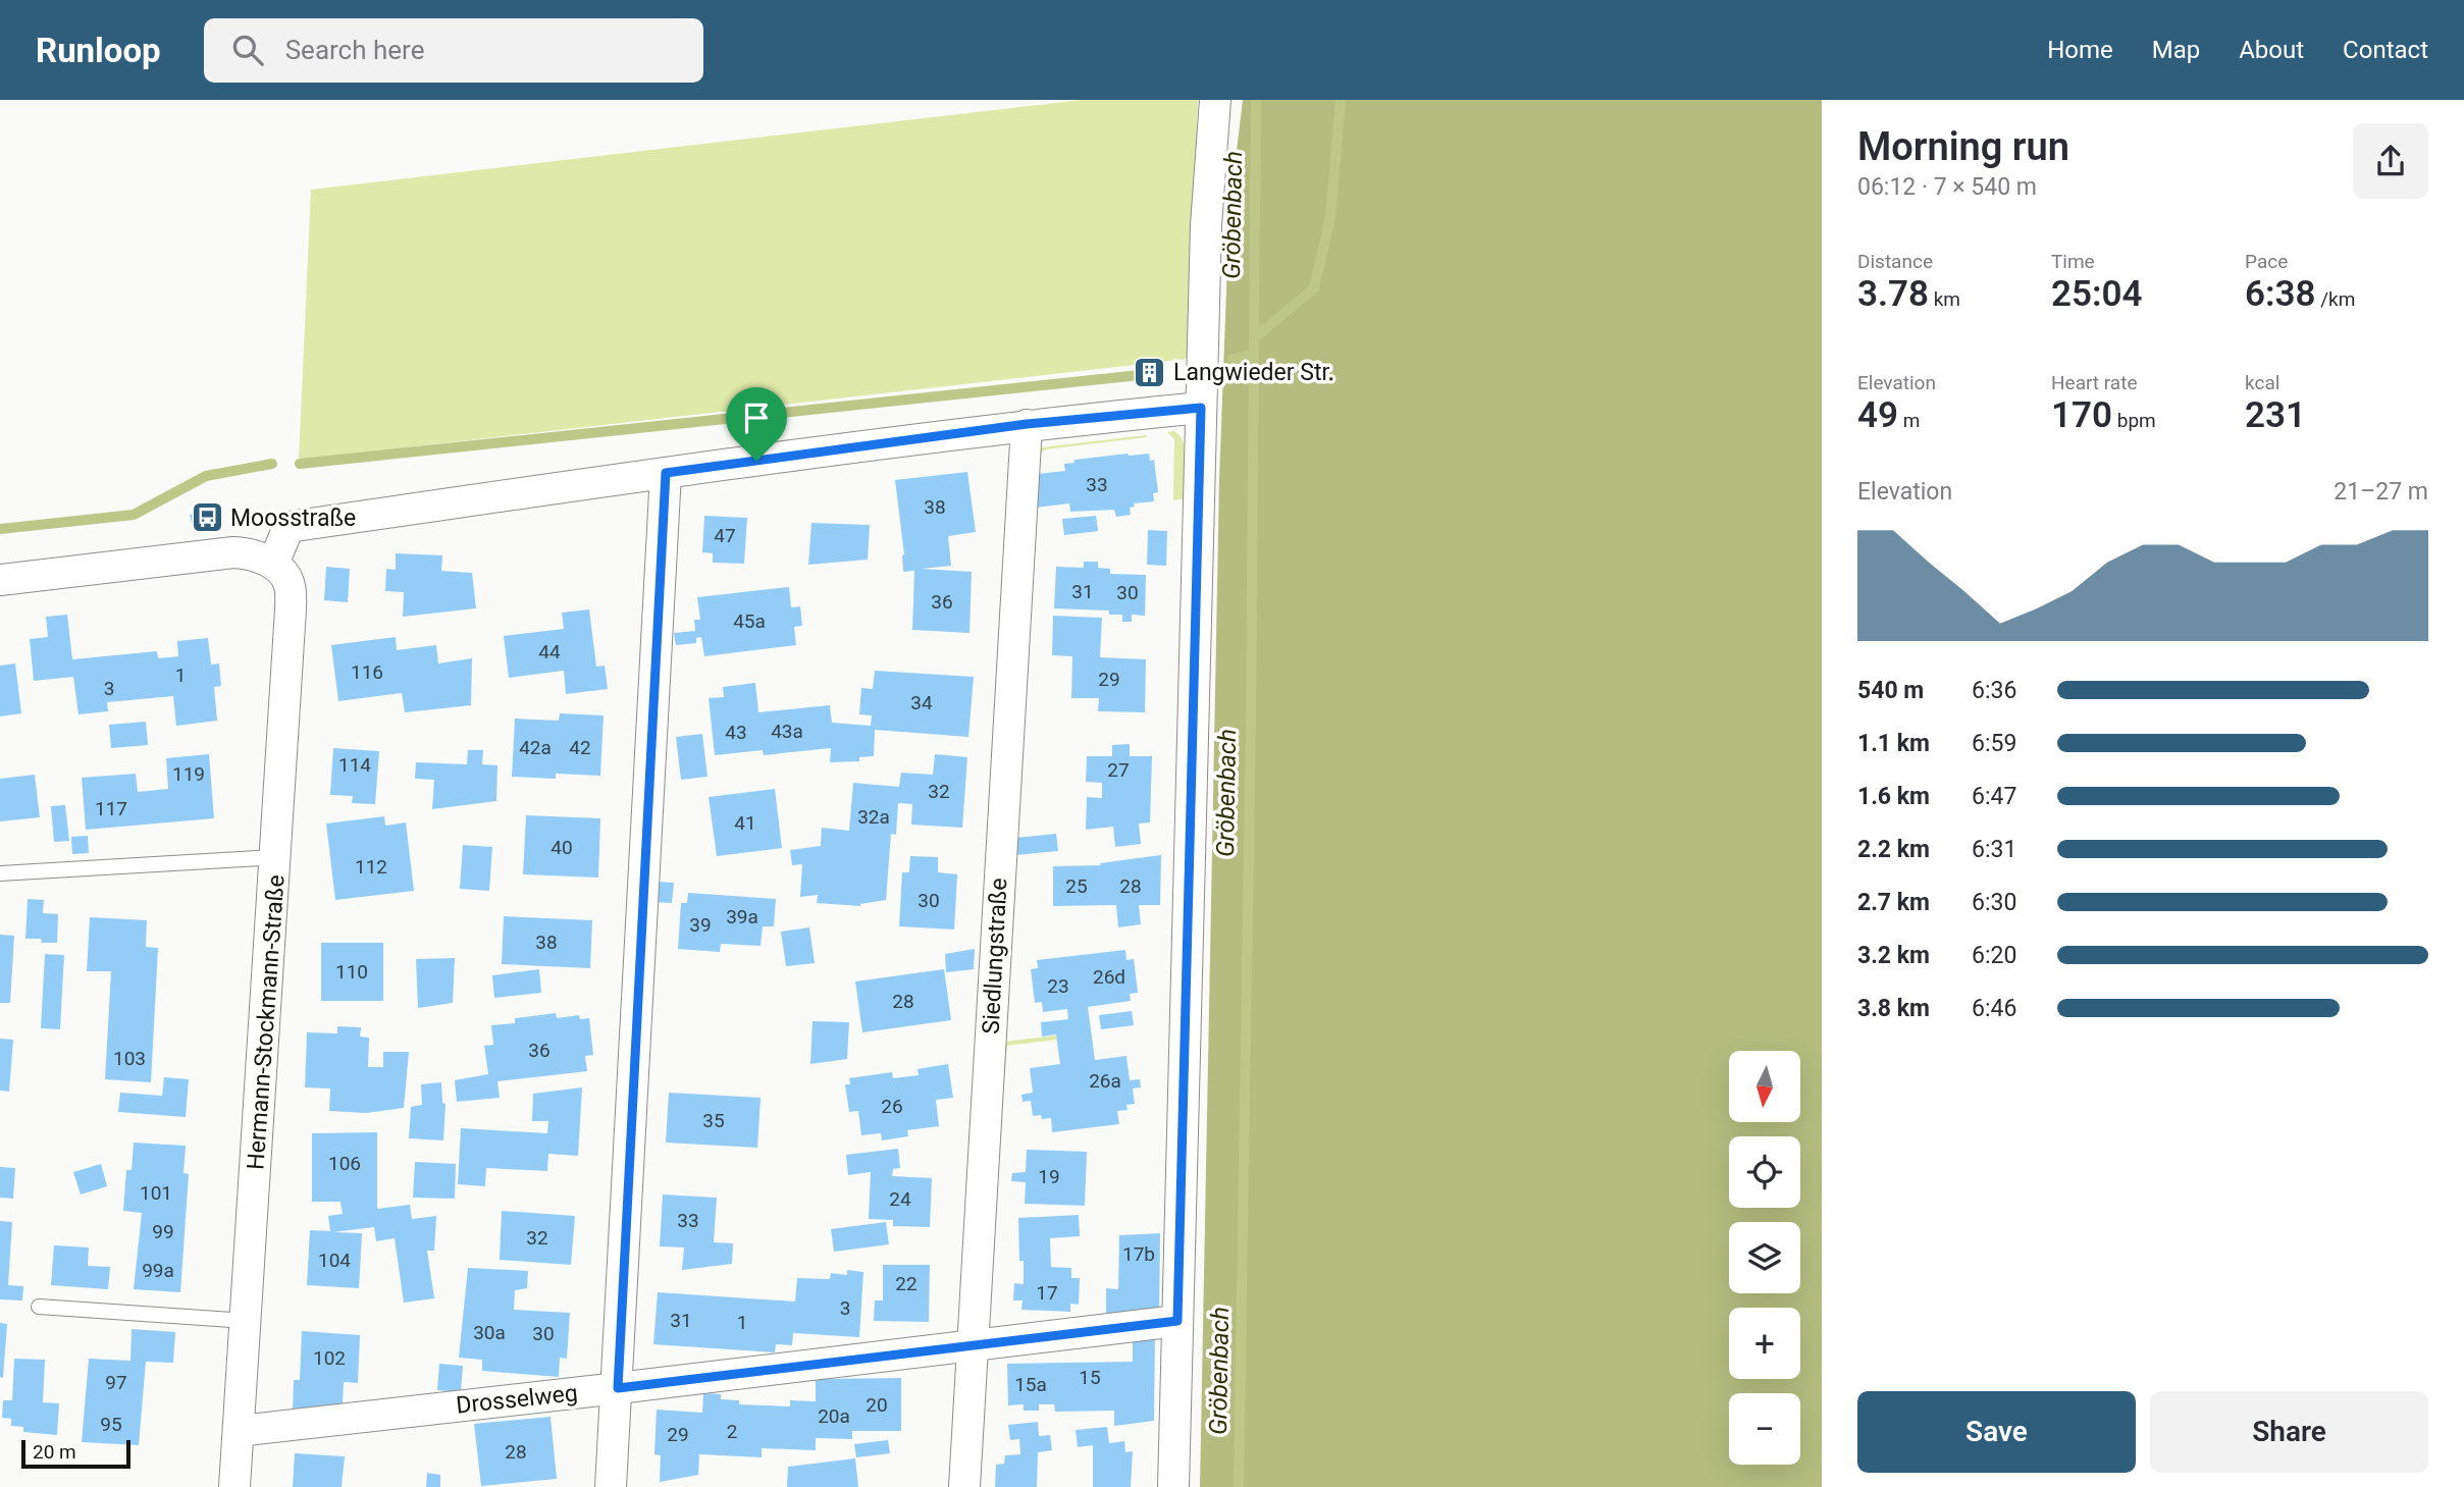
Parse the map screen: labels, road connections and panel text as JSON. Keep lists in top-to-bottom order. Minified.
{"streets":{"street":["Siedlungstraße","Hermann-Stockmann-Straße","Drosselweg"]},"crossings":[["Siedlungstraße","Drosselweg"],["Hermann-Stockmann-Straße","Drosselweg"]],"water":["Gröbenbach"],"places":{"building":["Langwieder Str."],"bus stop":["Moosstraße"]},"house_numbers":["33","38","47","31","30","36","45a","44","116","1","29","3","34","43a","43","42a","42","114","27","119","32","117","32a","41","40","112","25","28","30","39a","39","38","110","26d","23","28","36","103","26a","26","35","106","19","101","24","33","99","32","17b","104","99a","22","17","3","31","1","30a","30","102","15","97","15a","20","20a","95","2","29","28"],"scale_bar":"20 m","north":"bottom","page":{"header":"Runloop","search":"Search here","nav":["Home","Map","About","Contact"],"heading":["Morning run","06:12 · 7 × 540 m"],"stats":[["Distance","3.78 km"],["Time","25:04"],["Pace","6:38 /km"],["Elevation","49 m"],["Heart rate","170 bpm"],["kcal","231"]],"chart":["Elevation","21–27 m"],"list":[{"name":"540 m","note":"6:36"},{"name":"1.1 km","note":"6:59"},{"name":"1.6 km","note":"6:47"},{"name":"2.2 km","note":"6:31"},{"name":"2.7 km","note":"6:30"},{"name":"3.2 km","note":"6:20"},{"name":"3.8 km","note":"6:46"}],"map_buttons":["+","−"],"buttons":["Save","Share"],"scale":"20 m"}}
